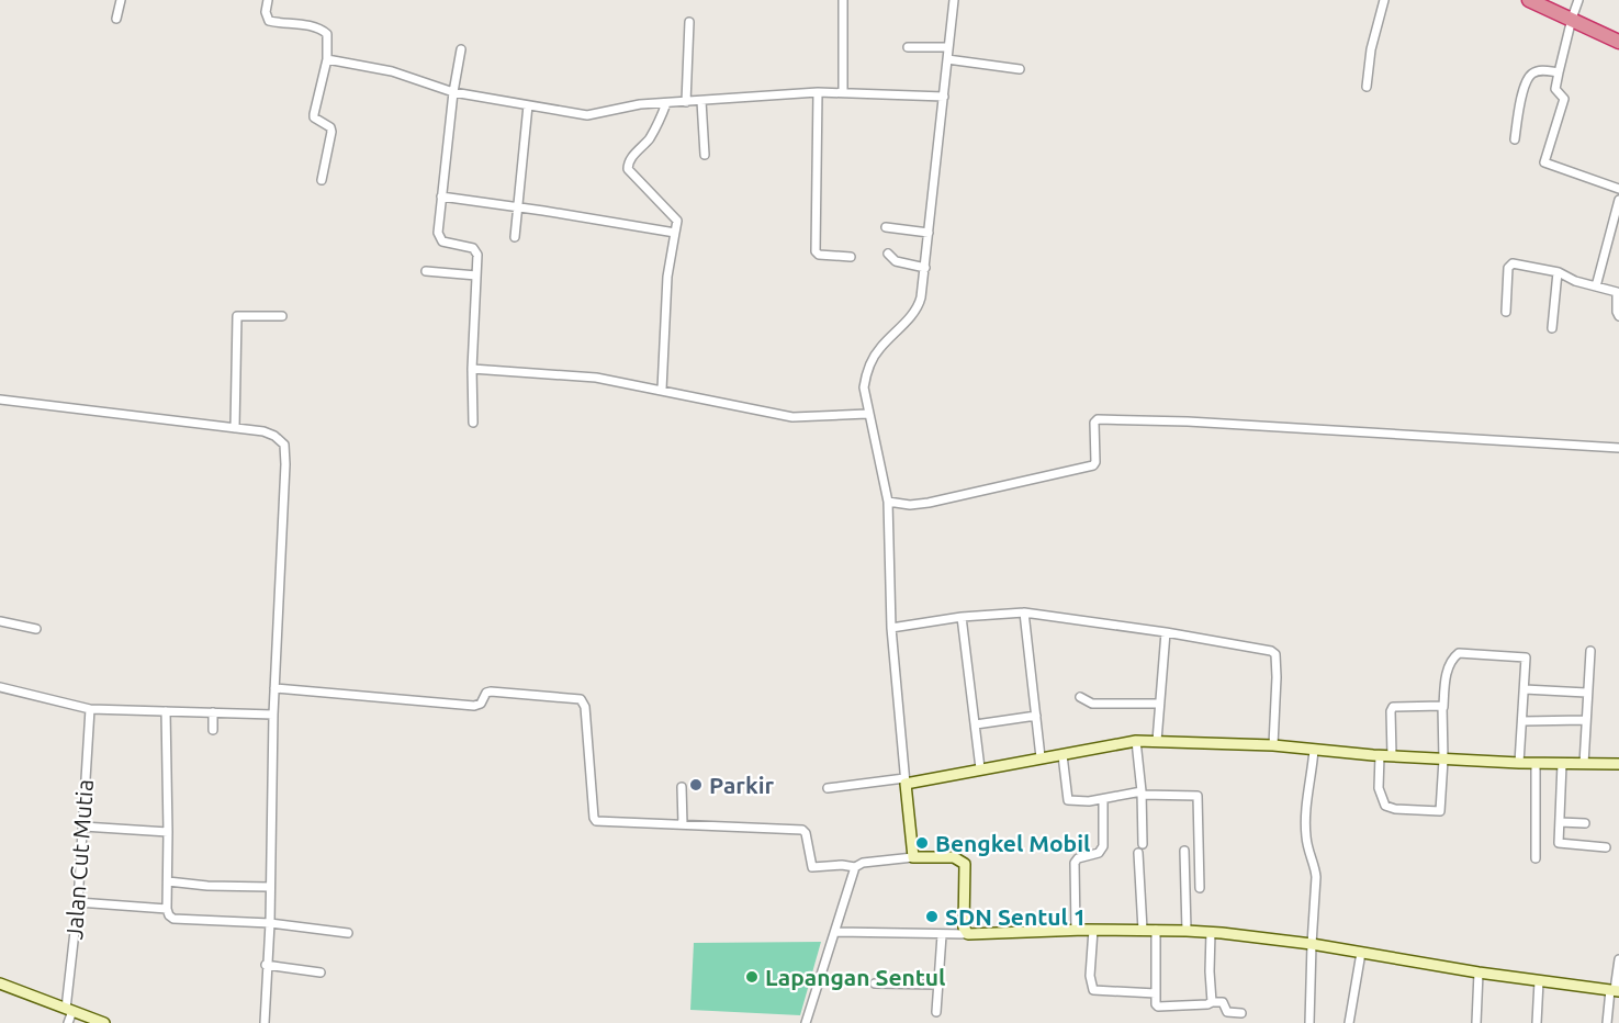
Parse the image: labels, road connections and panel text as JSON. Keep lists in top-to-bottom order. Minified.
{"streets":{"street":["Jalan Cut Mutia"]},"places":["Parkir","Bengkel Mobil","SDN Sentul 1","Lapangan Sentul"]}
